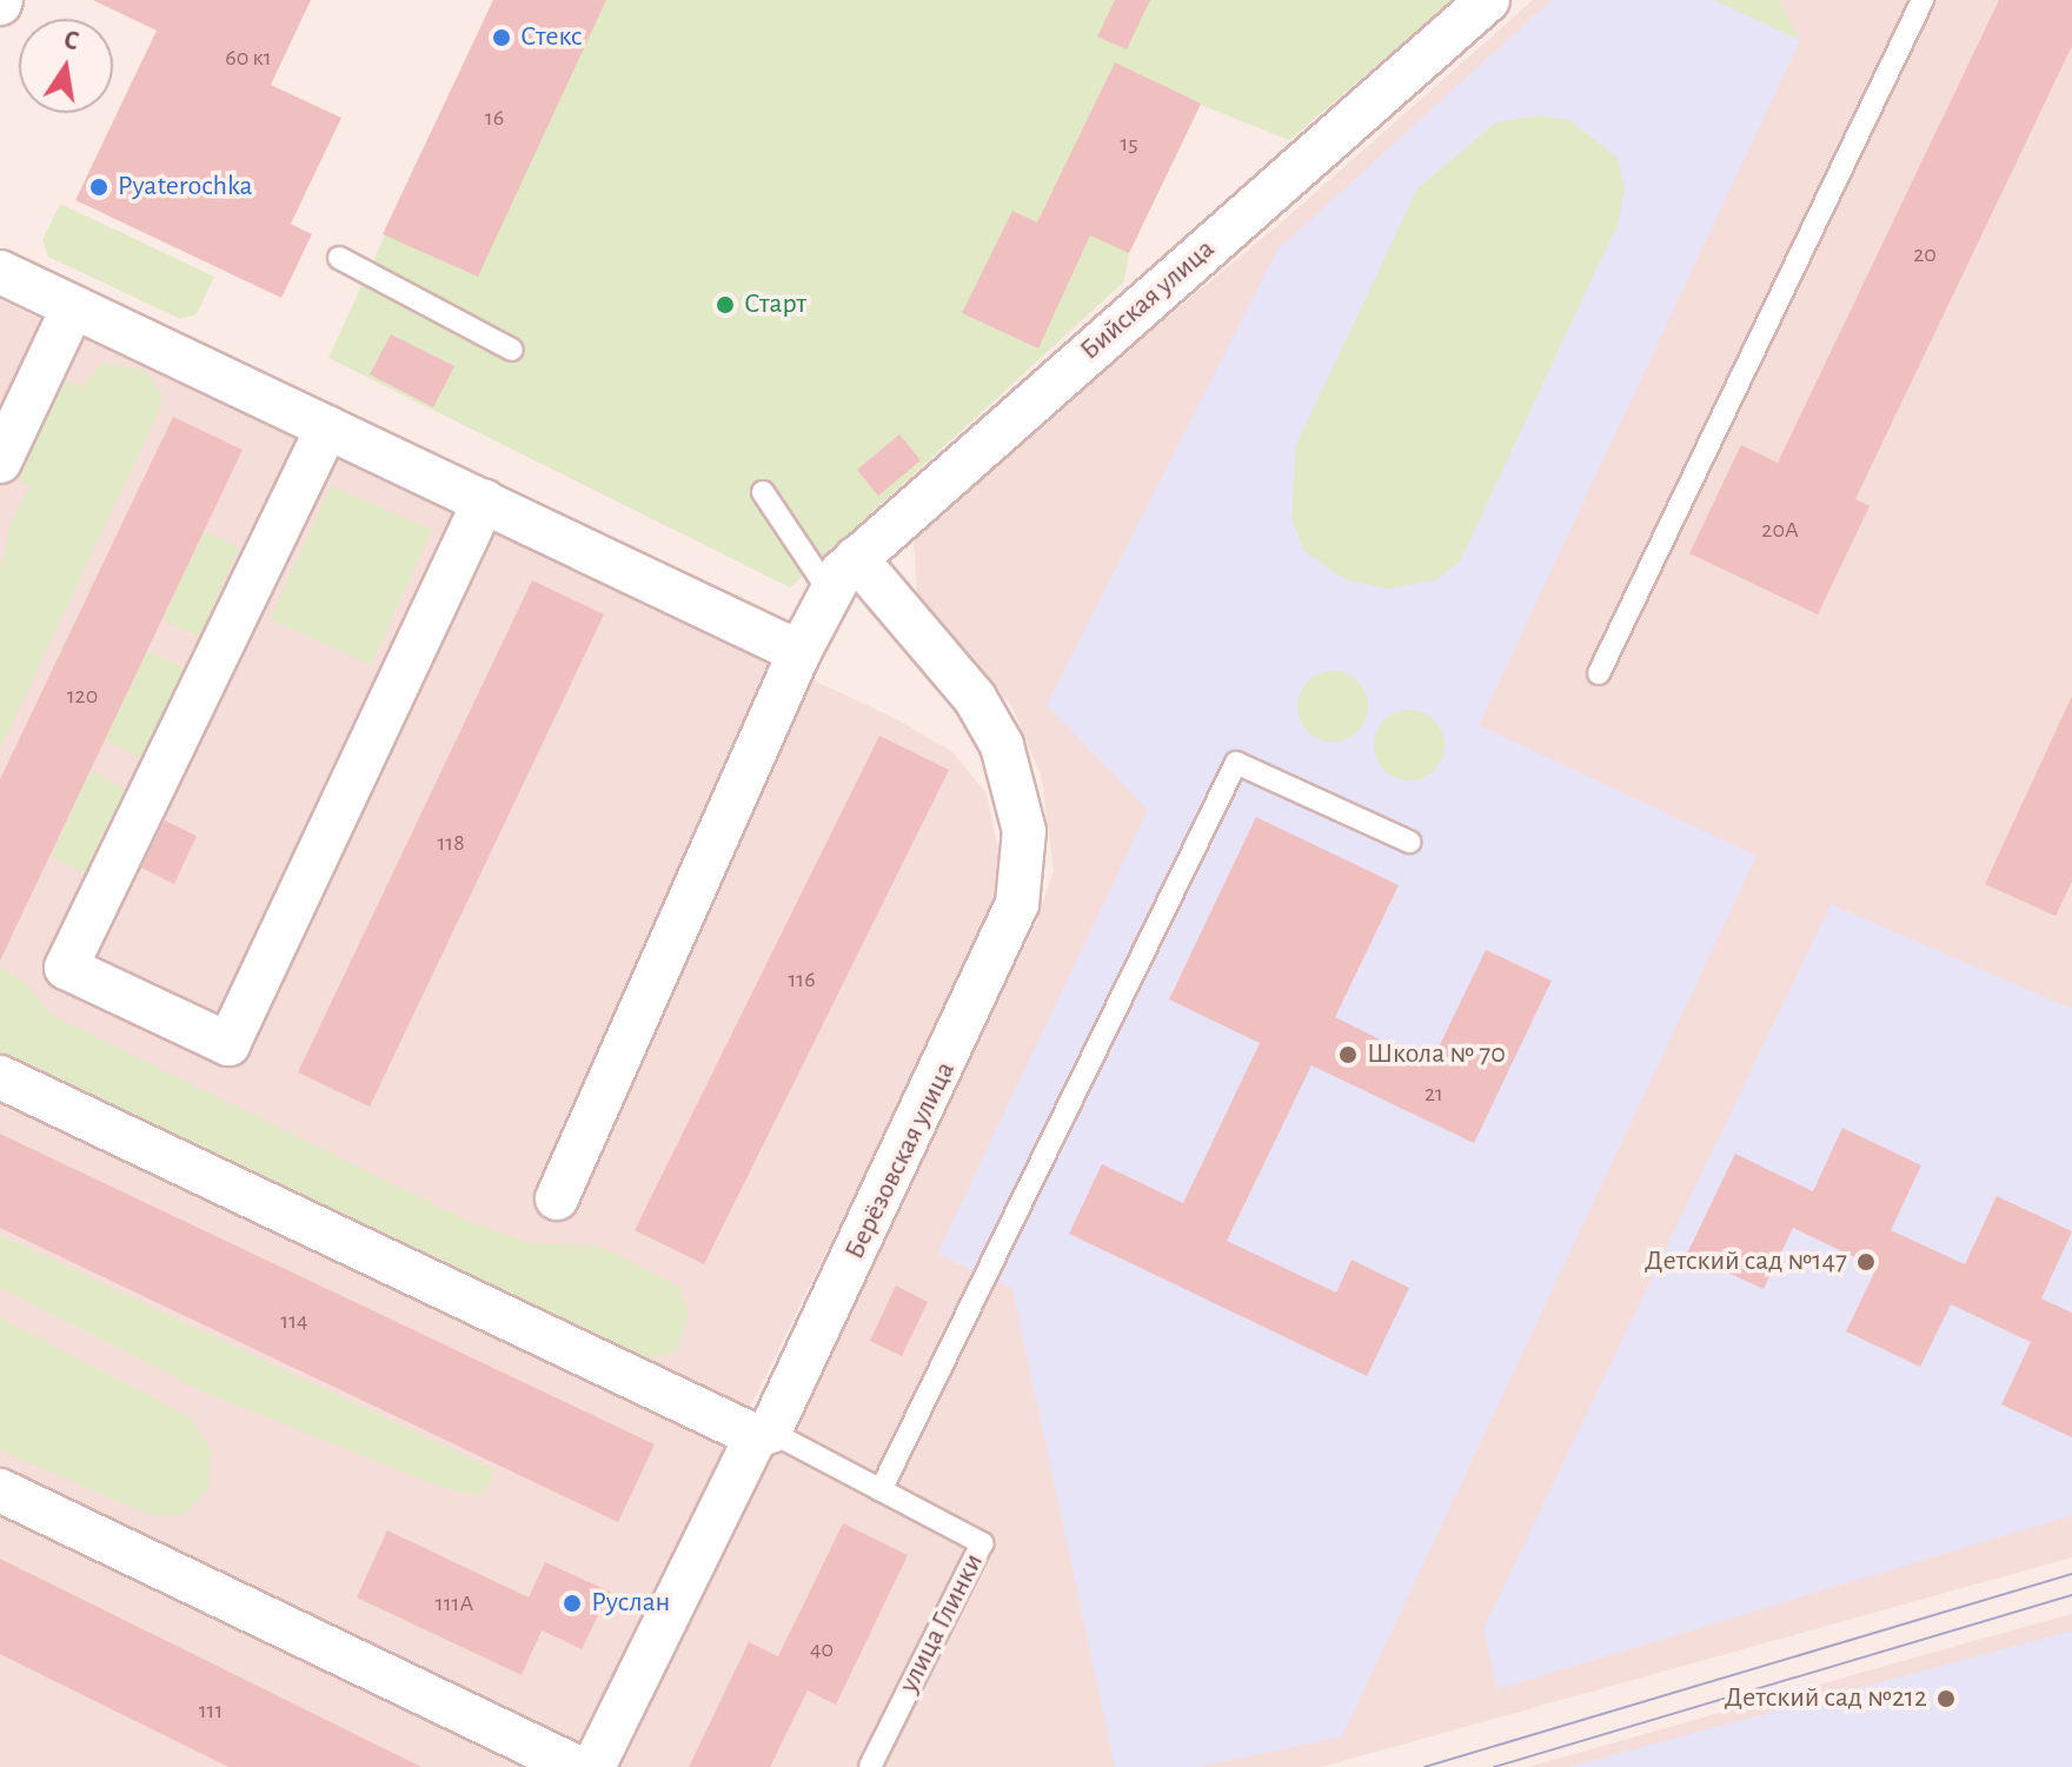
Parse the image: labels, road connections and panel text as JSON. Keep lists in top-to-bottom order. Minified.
{"streets":{"street":["Бийская улица","Берёзовская улица"],"lane":["улица Глинки"]},"crossings":[["Бийская улица","Берёзовская улица"],["Берёзовская улица","улица Глинки"]],"places":["Стекс","Pyaterochka","Старт","Школа № 70","Детский сад №147","Руслан","Детский сад №212"],"house_numbers":["60 к1","16","15","20","20А","120","118","116","21","114","111А","40","111"],"north":"top"}
